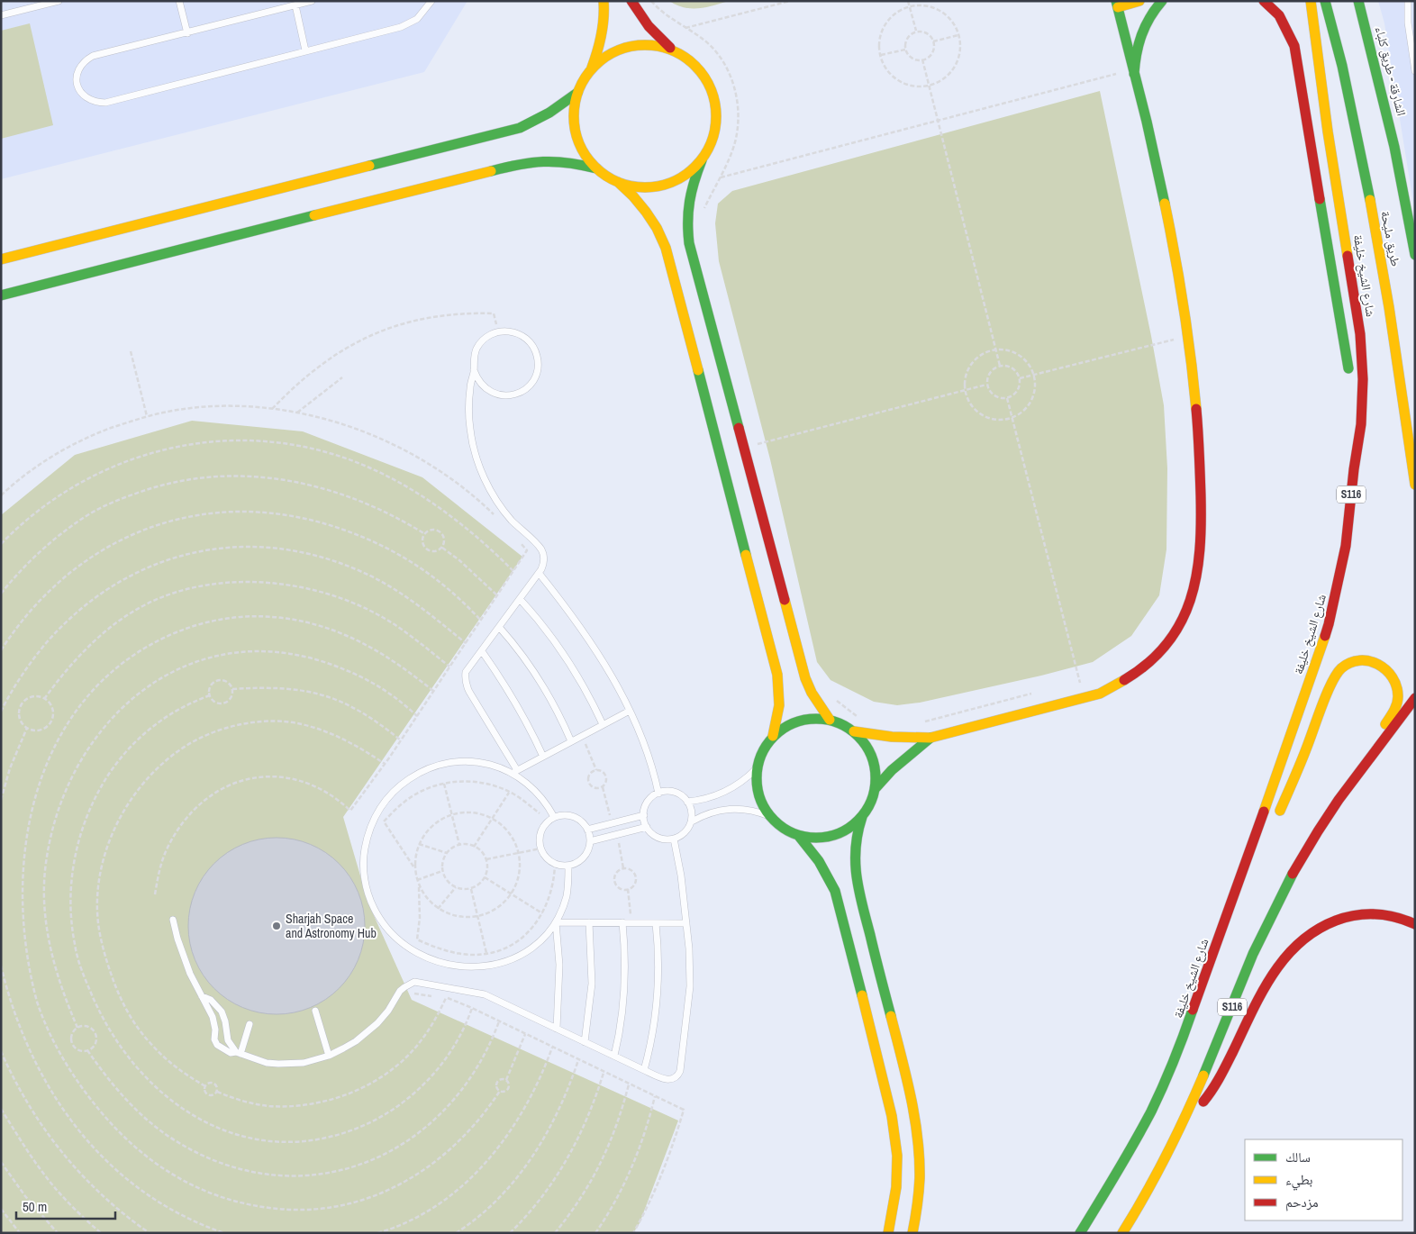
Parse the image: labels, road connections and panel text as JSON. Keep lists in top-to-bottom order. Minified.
{"streets":{"main road":["الشارقة - طريق كلباء","طريق مليحة","شارع الشيخ خليفة","S116"]},"places":["Sharjah Space and Astronomy Hub"],"legend":["سالك","بطيء","مزدحم"],"scale_bar":"50 m"}
